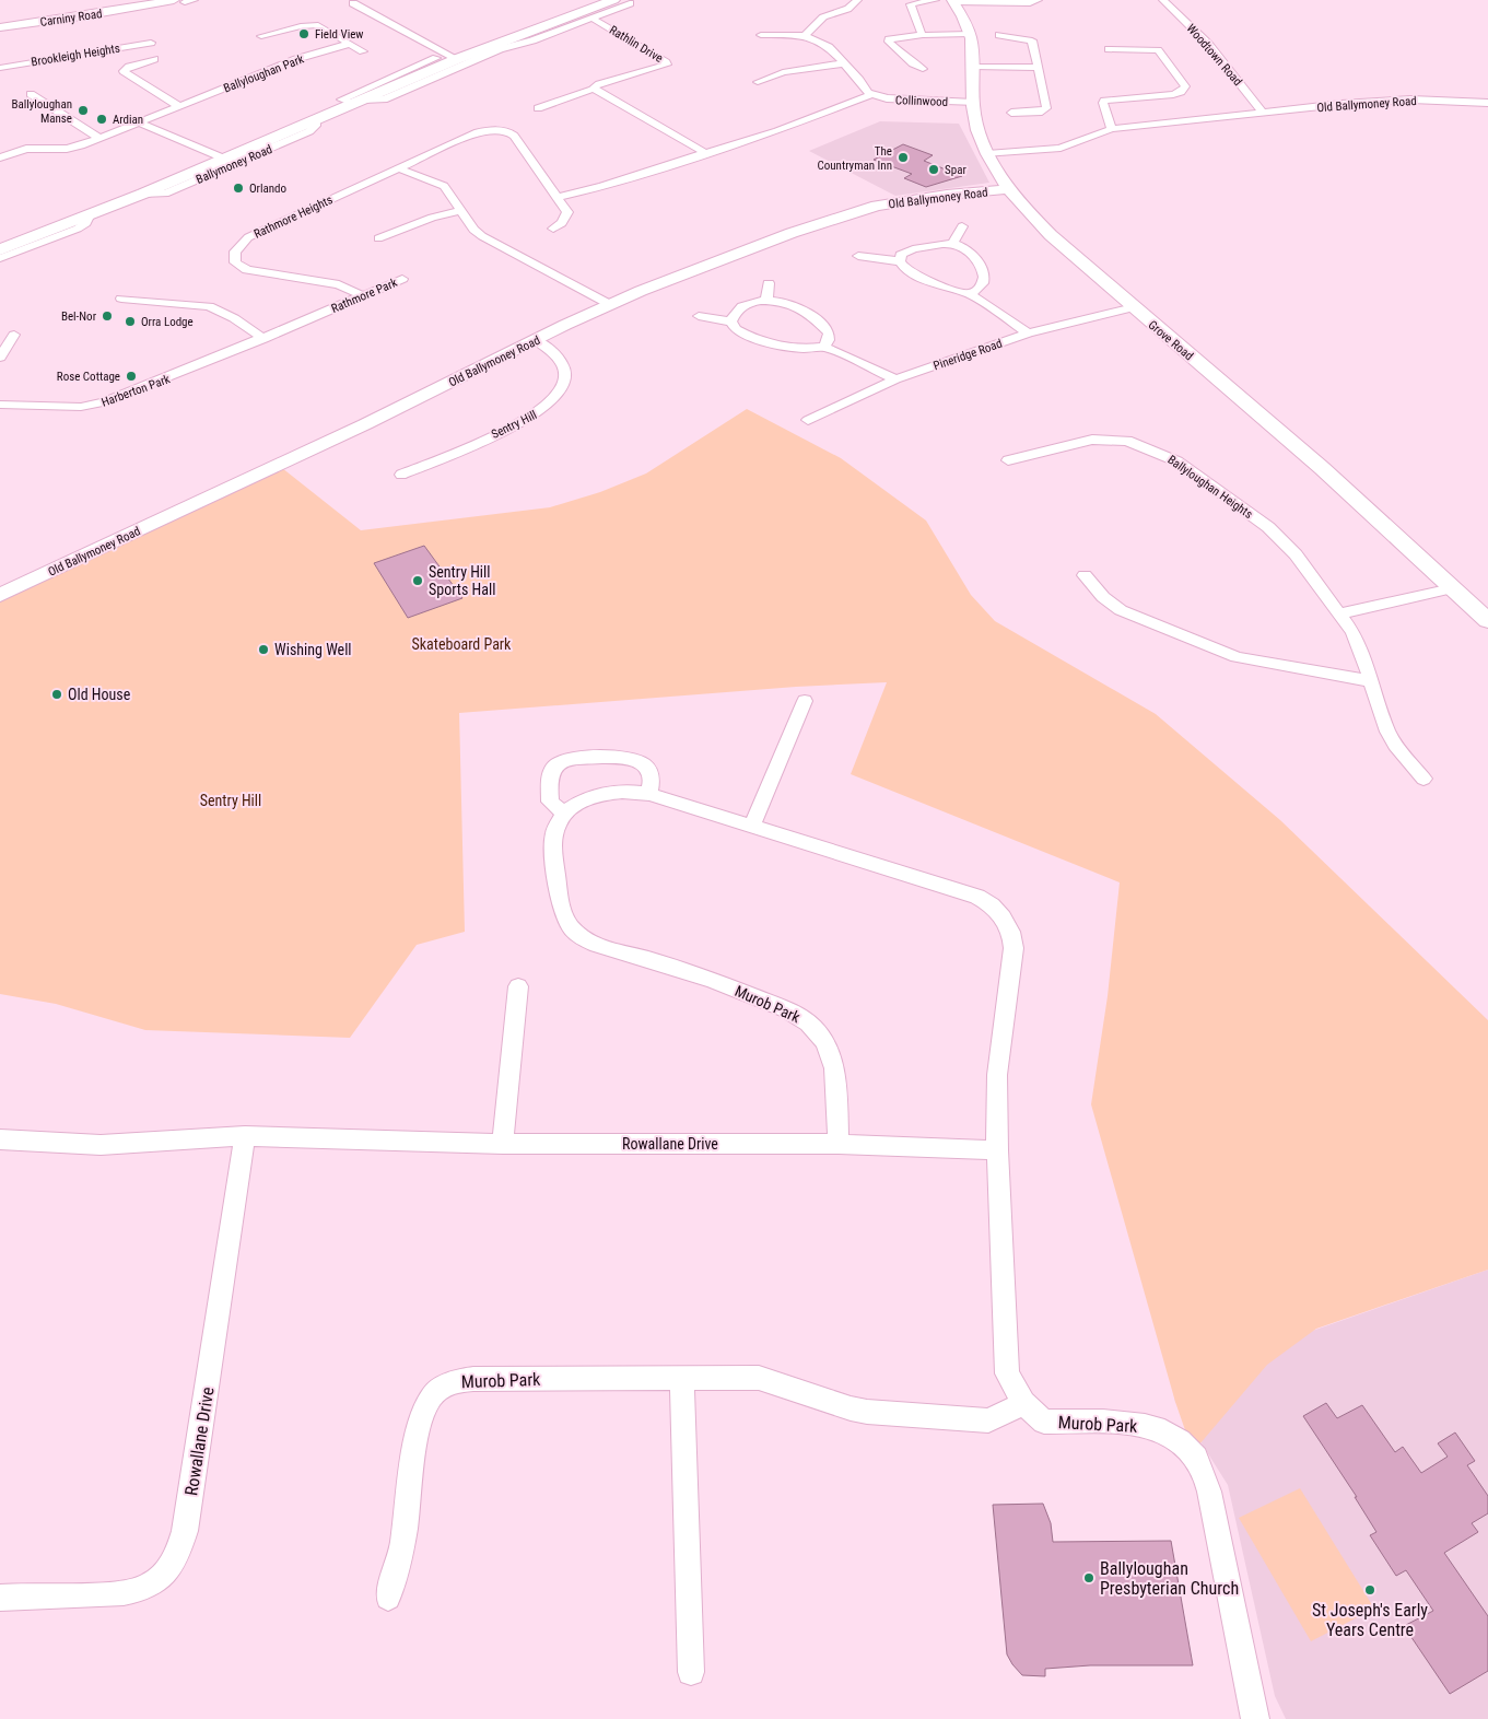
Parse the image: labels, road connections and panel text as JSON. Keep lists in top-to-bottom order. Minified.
{"streets":{"main road":["Ballymoney Road"],"street":["Carniny Road","Rathlin Drive","Brookleigh Heights","Woodtown Road","Ballyloughan Park","Collinwood","Old Ballymoney Road","Rathmore Heights","Rathmore Park","Grove Road","Pineridge Road","Harberton Park","Sentry Hill","Ballyloughan Heights","Murob Park","Rowallane Drive"]},"crossings":[["Rathlin Drive","Ballymoney Road"],["Woodtown Road","Old Ballymoney Road"],["Collinwood","Grove Road"],["Old Ballymoney Road","Grove Road"],["Old Ballymoney Road","Sentry Hill"],["Rathmore Heights","Rathmore Park"],["Rathmore Park","Harberton Park"],["Grove Road","Pineridge Road"],["Murob Park","Rowallane Drive"]],"parks":["Skateboard Park","Sentry Hill"],"places":["Field View","Ballyloughan Manse","Ardian","The Countryman Inn","Spar","Orlando","Bel-Nor","Orra Lodge","Rose Cottage","Sentry Hill Sports Hall","Wishing Well","Old House","Ballyloughan Presbyterian Church","St Joseph's Early Years Centre"]}
